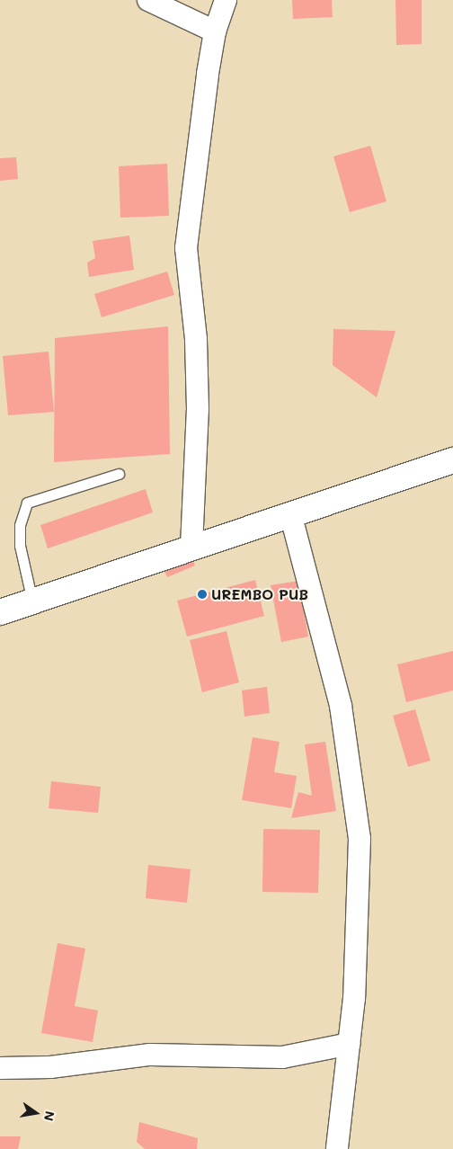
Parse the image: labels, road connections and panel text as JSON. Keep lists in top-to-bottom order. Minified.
{"places":["UREMBO PUB"],"north":"right"}
